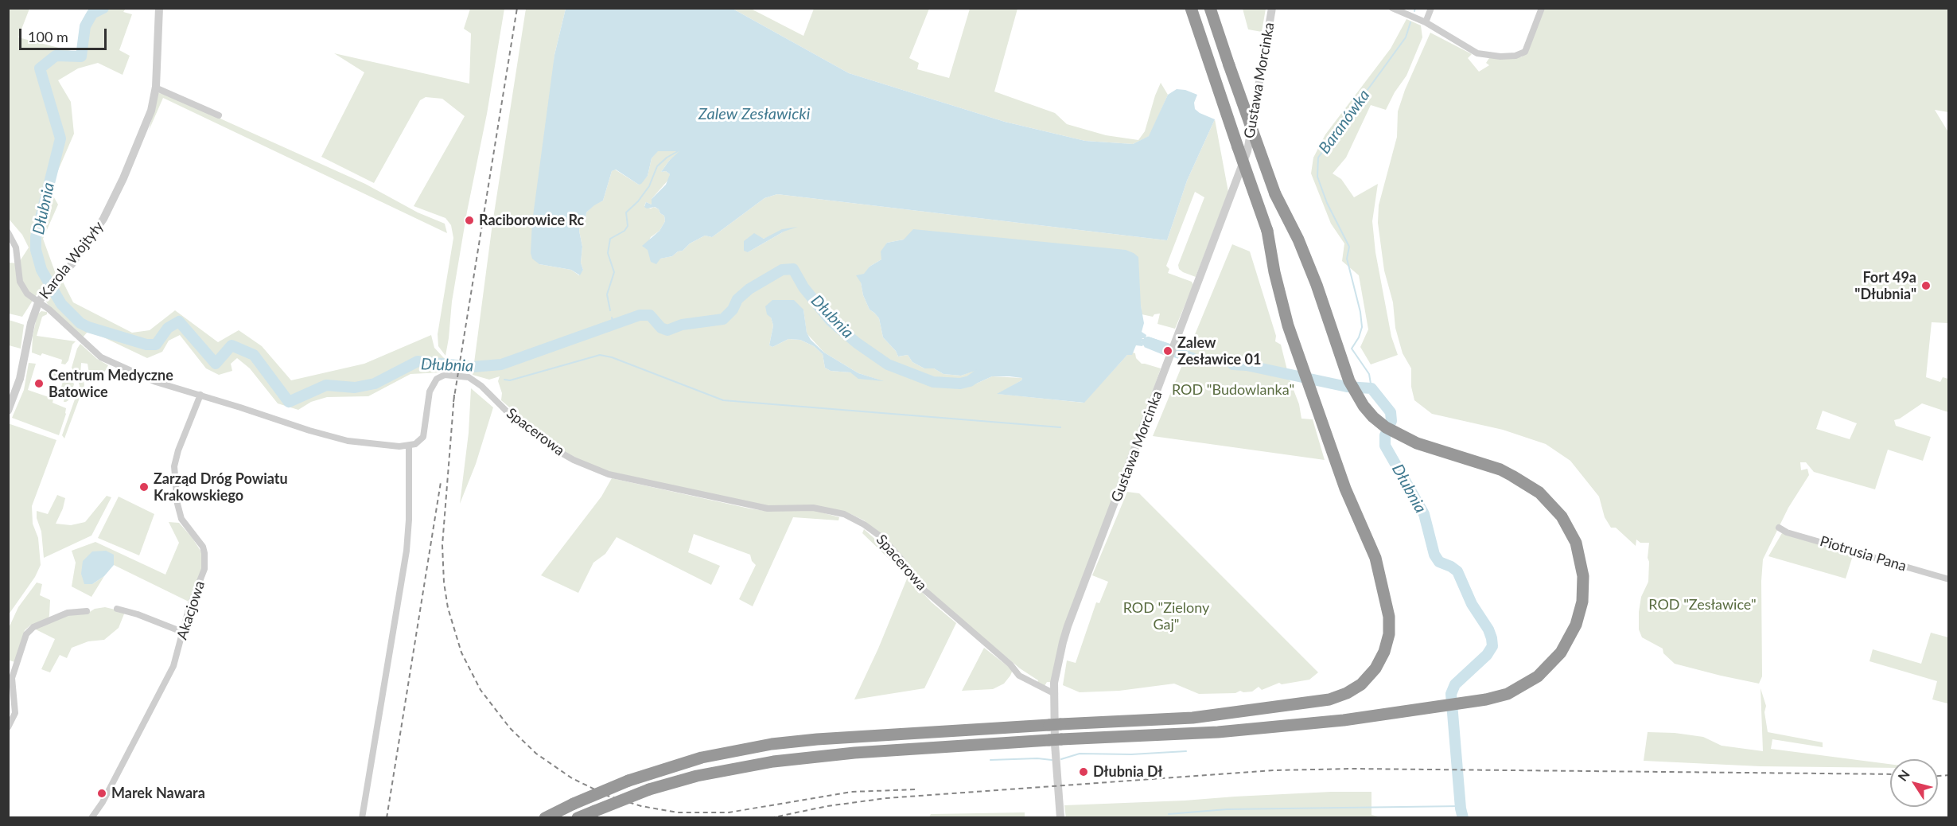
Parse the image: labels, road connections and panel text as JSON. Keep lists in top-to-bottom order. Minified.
{"streets":{"street":["Gustawa Morcinka","Karola Wojtyły","Spacerowa","Piotrusia Pana","Akacjowa"]},"crossings":[["Gustawa Morcinka","Spacerowa"]],"water":["Zalew Zesławicki","Baranówka","Dłubnia"],"parks":["ROD \"Budowlanka\"","ROD \"Zesławice\"","ROD \"Zielony Gaj\""],"places":["Raciborowice Rc","Fort 49a \"Dłubnia\"","Zalew Zesławice 01","Centrum Medyczne Batowice","Zarząd Dróg Powiatu Krakowskiego","Dłubnia Dł","Marek Nawara"],"scale_bar":"100 m","north":"top left"}
